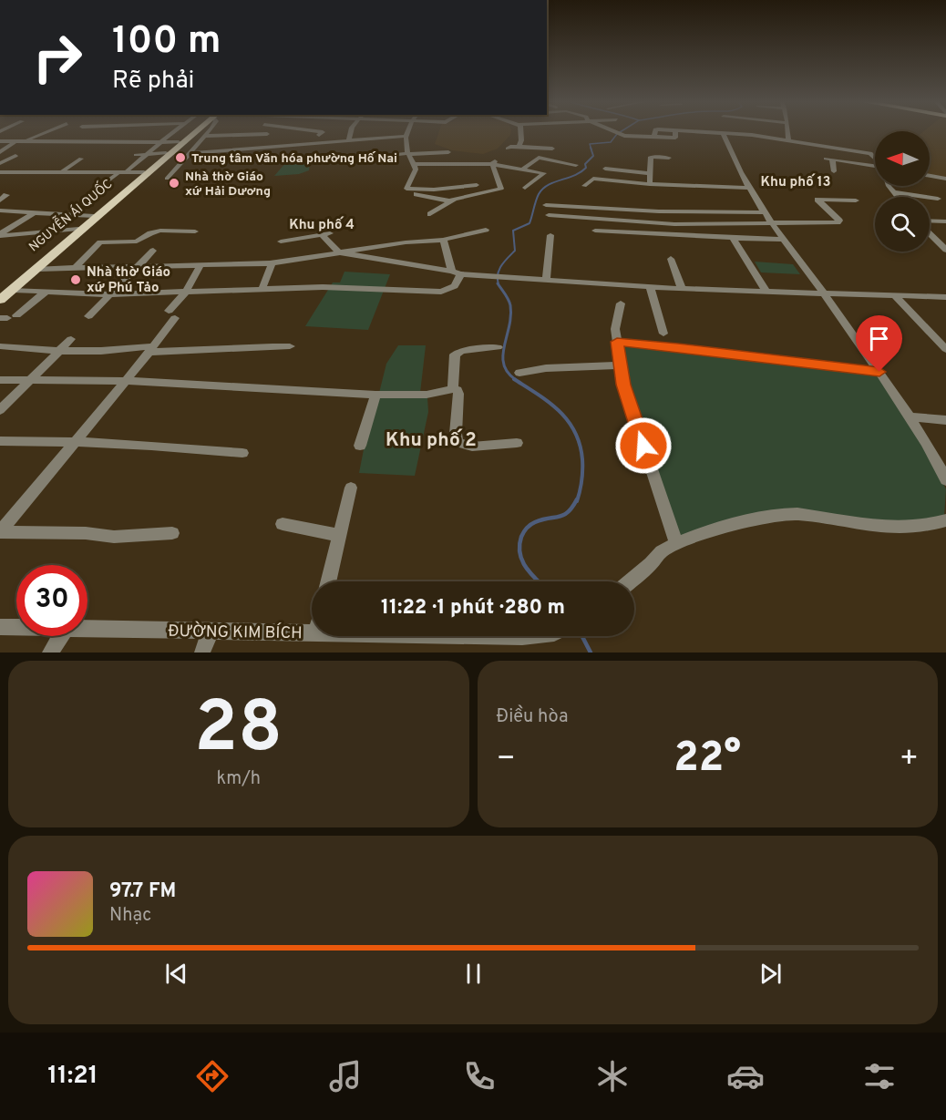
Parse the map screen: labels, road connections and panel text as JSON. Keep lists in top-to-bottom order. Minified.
{"streets":{"main road":["NGUYỄN ÁI QUỐC"],"street":["ĐƯỜNG KIM BÍCH"]},"districts":["Khu phố 13","Khu phố 4","Khu phố 2"],"places":["Trung tâm Văn hóa phường Hố Nai","Nhà thờ Giáo xứ Hải Dương","Nhà thờ Giáo xứ Phú Tảo"],"north":"left","page":{"turn":["100 m","Rẽ phải"],"limit":"30","trip":"11:22 · 1 phút · 280 m","tile":[["28","km/h"],"Điều hòa"],"heat":["−","22°","+"],"song":["97.7 FM","Nhạc"],"tabs":"11:21"}}
